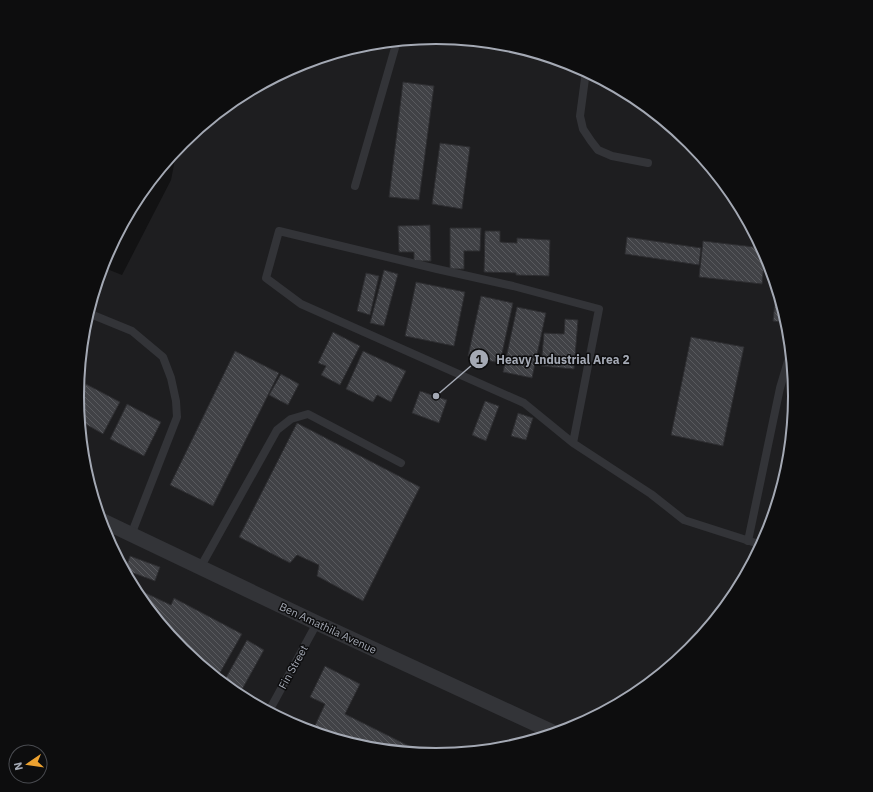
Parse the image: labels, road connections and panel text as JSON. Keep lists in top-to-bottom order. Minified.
{"streets":{"street":["Ben Amathila Avenue"],"lane":["Fin Street"]},"crossings":[["Ben Amathila Avenue","Fin Street"]],"places":["Heavy Industrial Area 2"],"north":"left"}
